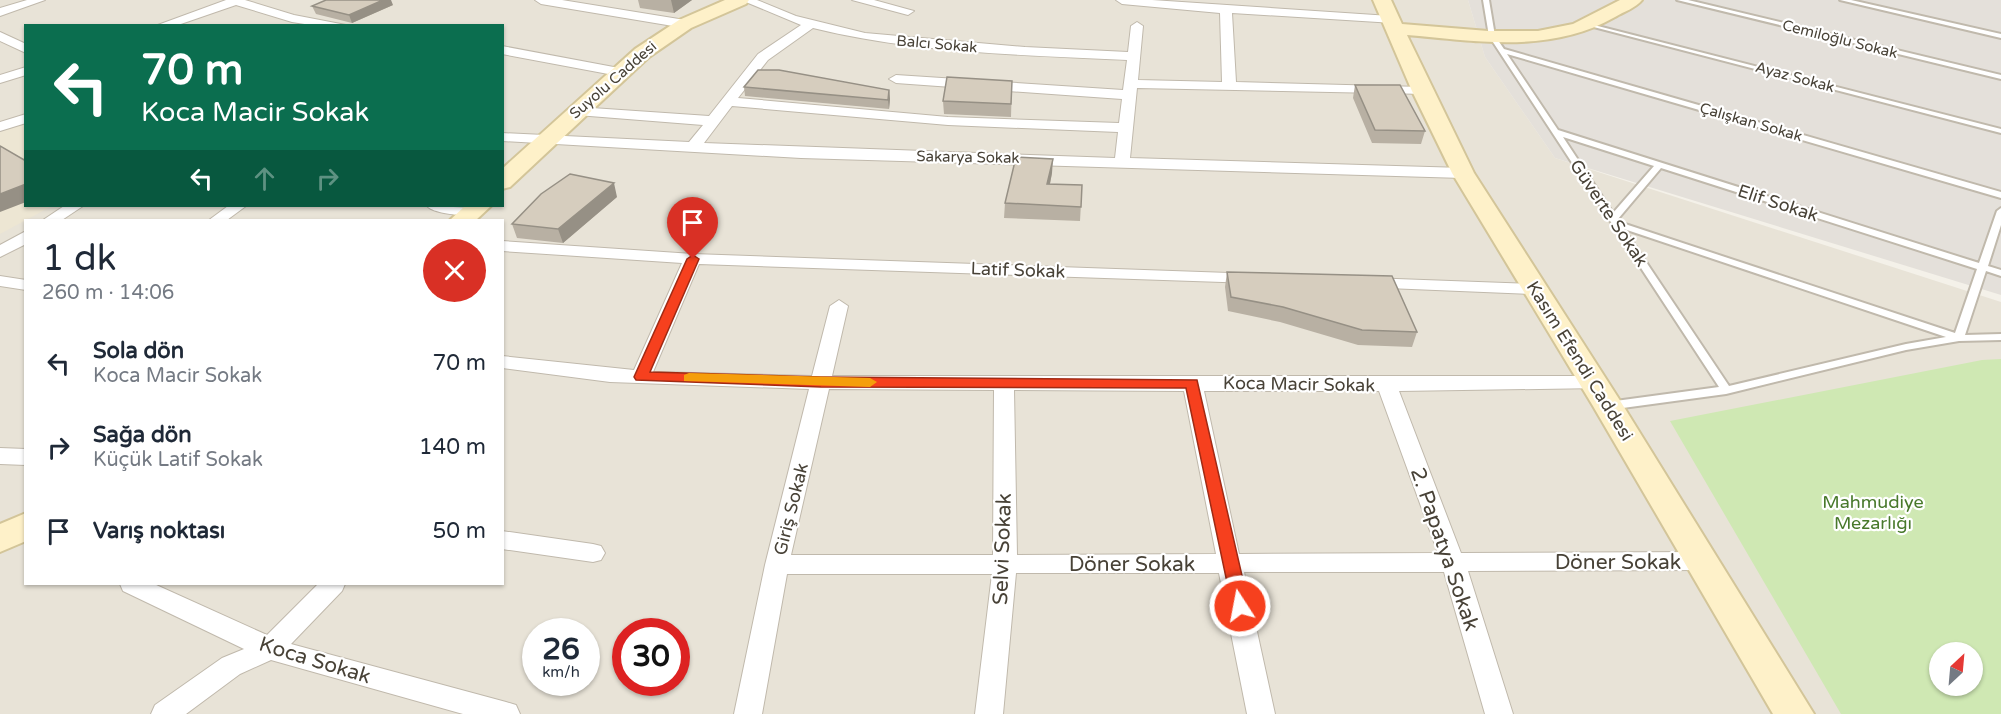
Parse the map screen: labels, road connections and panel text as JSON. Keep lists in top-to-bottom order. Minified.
{"streets":{"street":["Balcı Sokak","Suyolu Caddesi","Sakarya Sokak","Latif Sokak","Kasım Efendi Caddesi","Koca Macir Sokak","Giriş Sokak","Selvi Sokak","2. Papatya Sokak","Döner Sokak","Koca Sokak"],"lane":["Cemiloğlu Sokak","Ayaz Sokak","Çalışkan Sokak","Elif Sokak","Güverte Sokak"]},"crossings":[["Suyolu Caddesi","Sakarya Sokak"],["Çalışkan Sokak","Güverte Sokak"],["Sakarya Sokak","Kasım Efendi Caddesi"],["Elif Sokak","Güverte Sokak"],["Kasım Efendi Caddesi","Koca Macir Sokak"],["Kasım Efendi Caddesi","Döner Sokak"],["Koca Macir Sokak","Giriş Sokak"],["Koca Macir Sokak","Selvi Sokak"],["Koca Macir Sokak","2. Papatya Sokak"],["Giriş Sokak","Döner Sokak"],["Selvi Sokak","Döner Sokak"],["2. Papatya Sokak","Döner Sokak"]],"parks":["Mahmudiye Mezarlığı"],"north":"top right","page":{"turn":["70 m","Koca Macir Sokak"],"heading":["1 dk","260 m · 14:06"],"list":[{"name":"Sola dön","note":"Koca Macir Sokak","value":"70 m"},{"name":"Sağa dön","note":"Küçük Latif Sokak","value":"140 m"},{"name":"Varış noktası","value":"50 m"}],"speed":"26 km/h","limit":"30"}}
